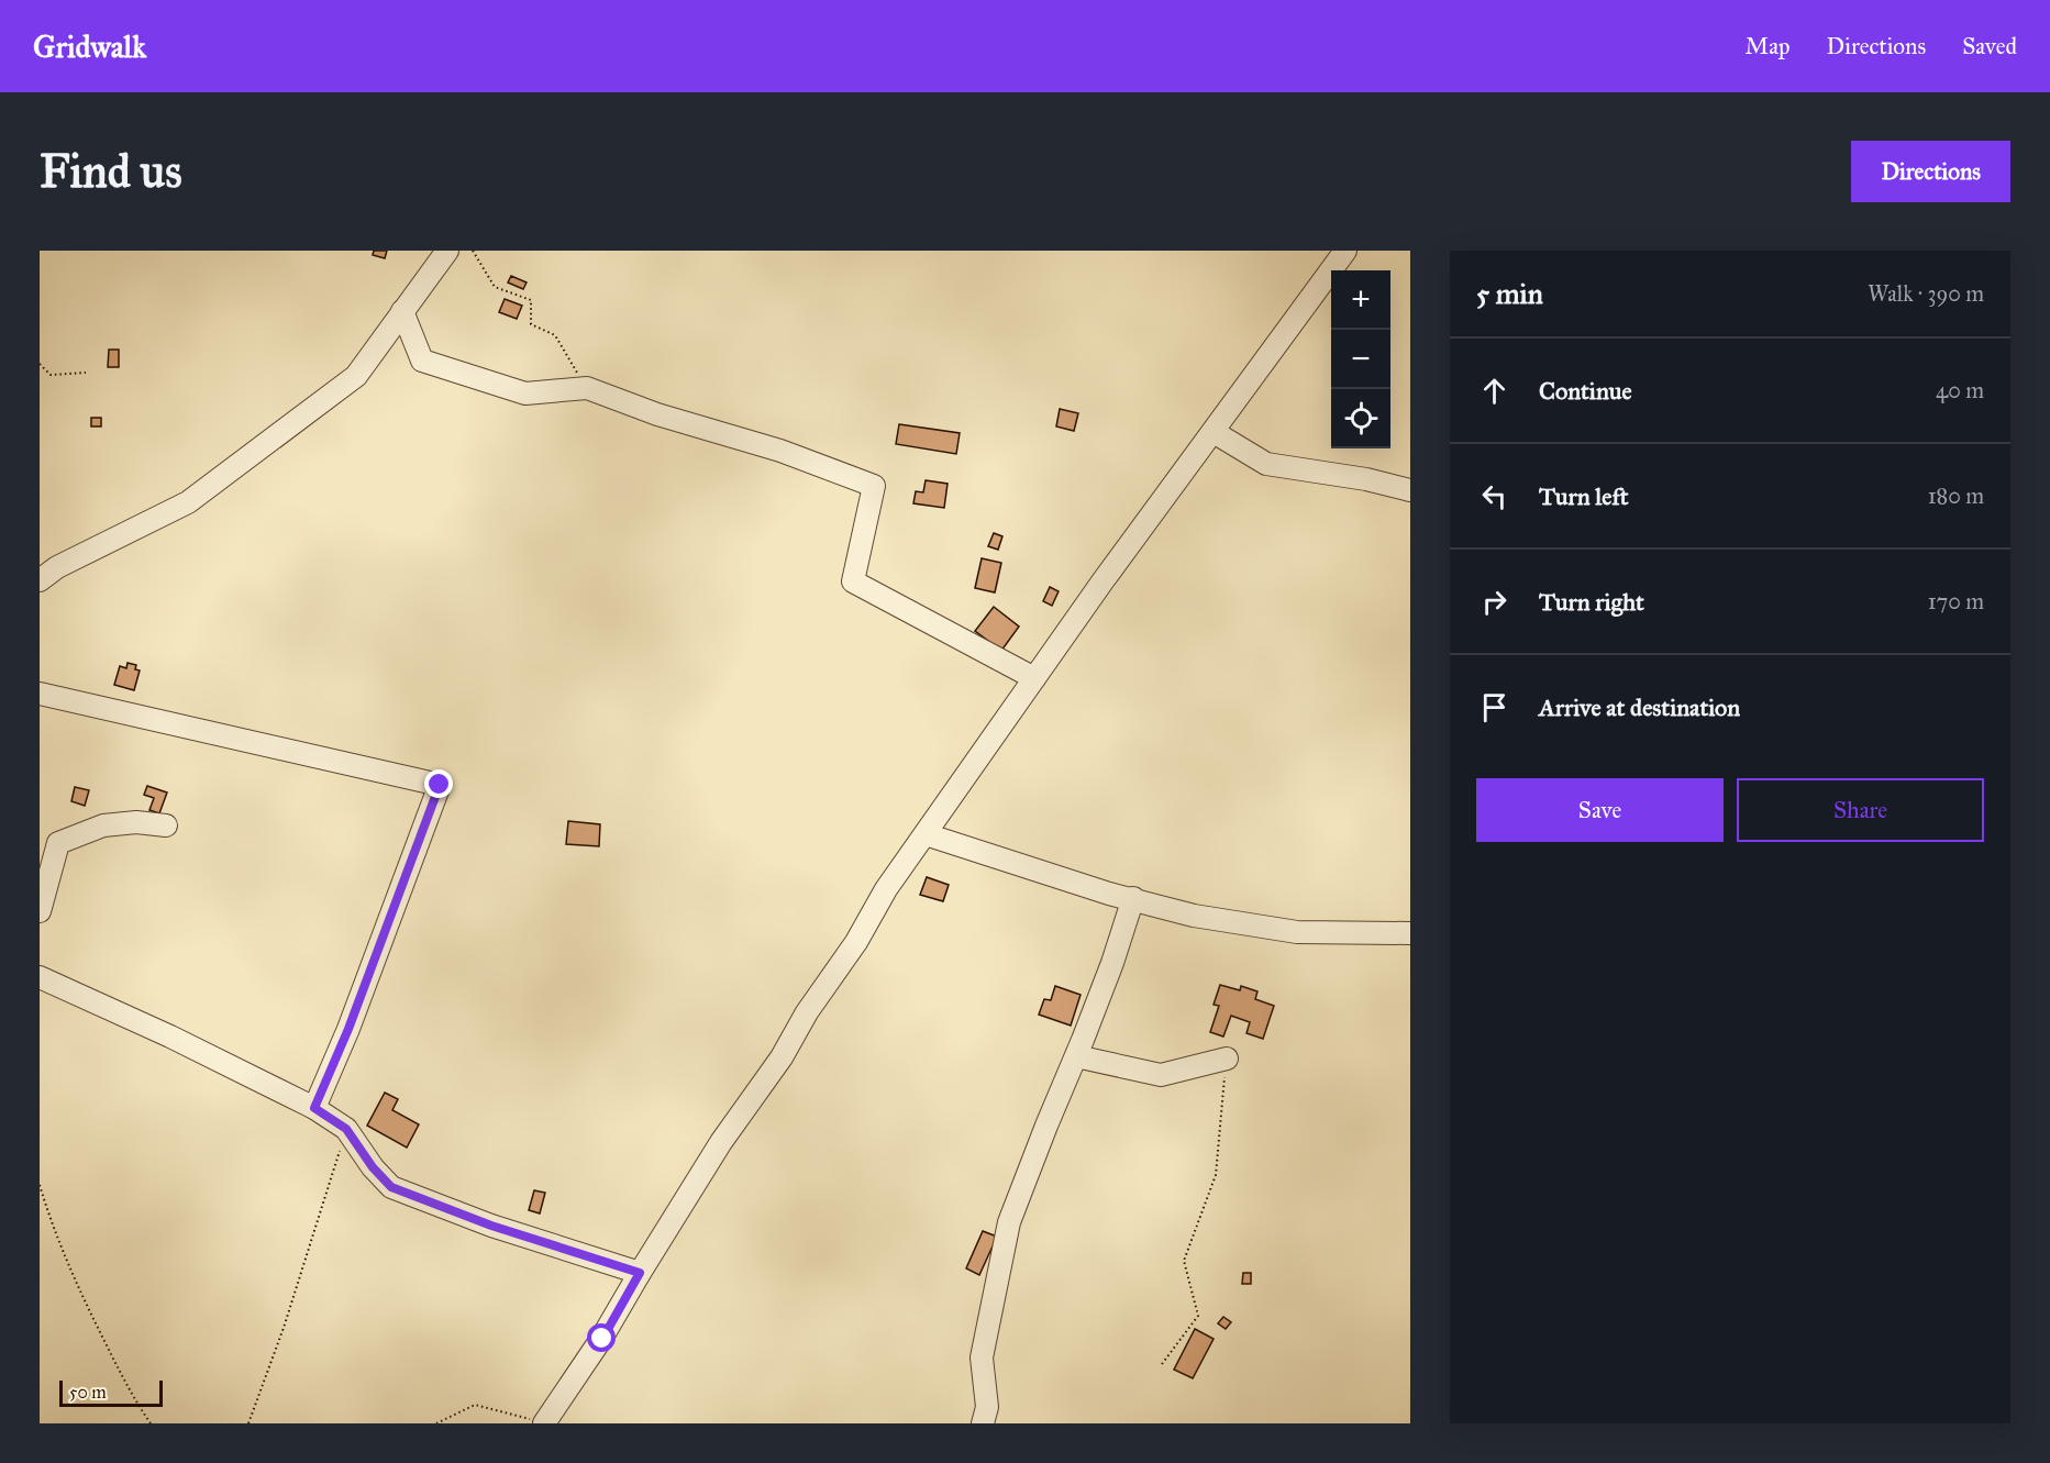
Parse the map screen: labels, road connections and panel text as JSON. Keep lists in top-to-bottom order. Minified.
{"scale_bar":"50 m","page":{"header":"Gridwalk","nav":["Map","Directions","Saved"],"buttons":["Directions",["Save","Share"]],"title":"Find us","heading":["5 min","Walk · 390 m"],"map_buttons":["+","−"],"list":[["Continue","40 m"],["Turn left","180 m"],["Turn right","170 m"],"Arrive at destination"],"scale":"50 m"}}
